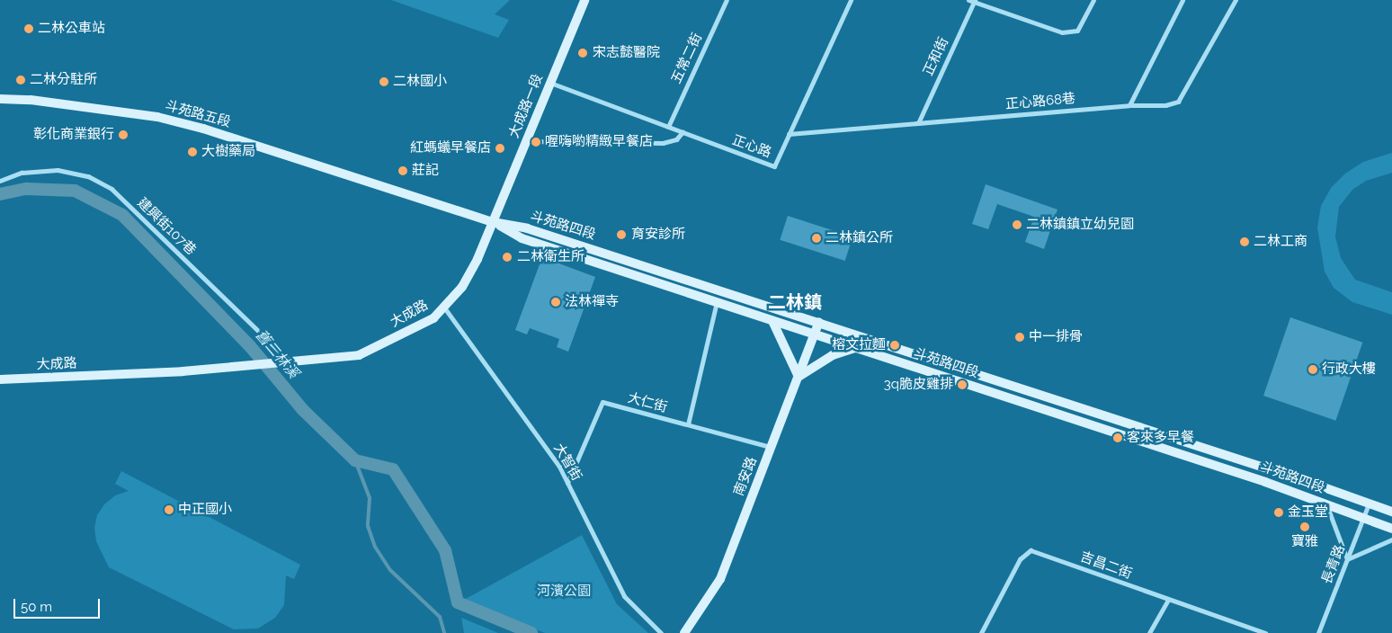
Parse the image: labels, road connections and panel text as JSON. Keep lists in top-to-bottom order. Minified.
{"streets":{"main road":["大成路一段","斗苑路五段","斗苑路四段","大成路","南安路"],"street":["正和街","五常二街","正心路68巷","正心路","建興街107巷","大仁街","大智街","長青路","吉昌二街"]},"crossings":[["正和街","正心路68巷"],["五常二街","正心路"],["正心路68巷","正心路"],["大成路一段","正心路"],["大成路一段","斗苑路四段"],["大成路一段","大成路"],["斗苑路五段","斗苑路四段"],["斗苑路四段","大成路"],["斗苑路四段","南安路"],["斗苑路四段","長青路"],["建興街107巷","大成路"],["大成路","大智街"],["大仁街","大智街"],["大仁街","南安路"]],"districts":["二林鎮"],"water":["舊二林溪"],"parks":["河濱公園"],"places":["二林公車站","宋志懿醫院","二林分駐所","二林國小","彰化商業銀行","喔嗨喲精緻早餐店","紅螞蟻早餐店","大樹藥局","莊記","二林鎮鎮立幼兒園","育安診所","二林鎮公所","二林工商","二林衛生所","法林禪寺","中一排骨","榕文拉麵","行政大樓","3q脆皮雞排","客來多早餐","中正國小","金玉堂","寶雅"],"scale_bar":"50 m"}
